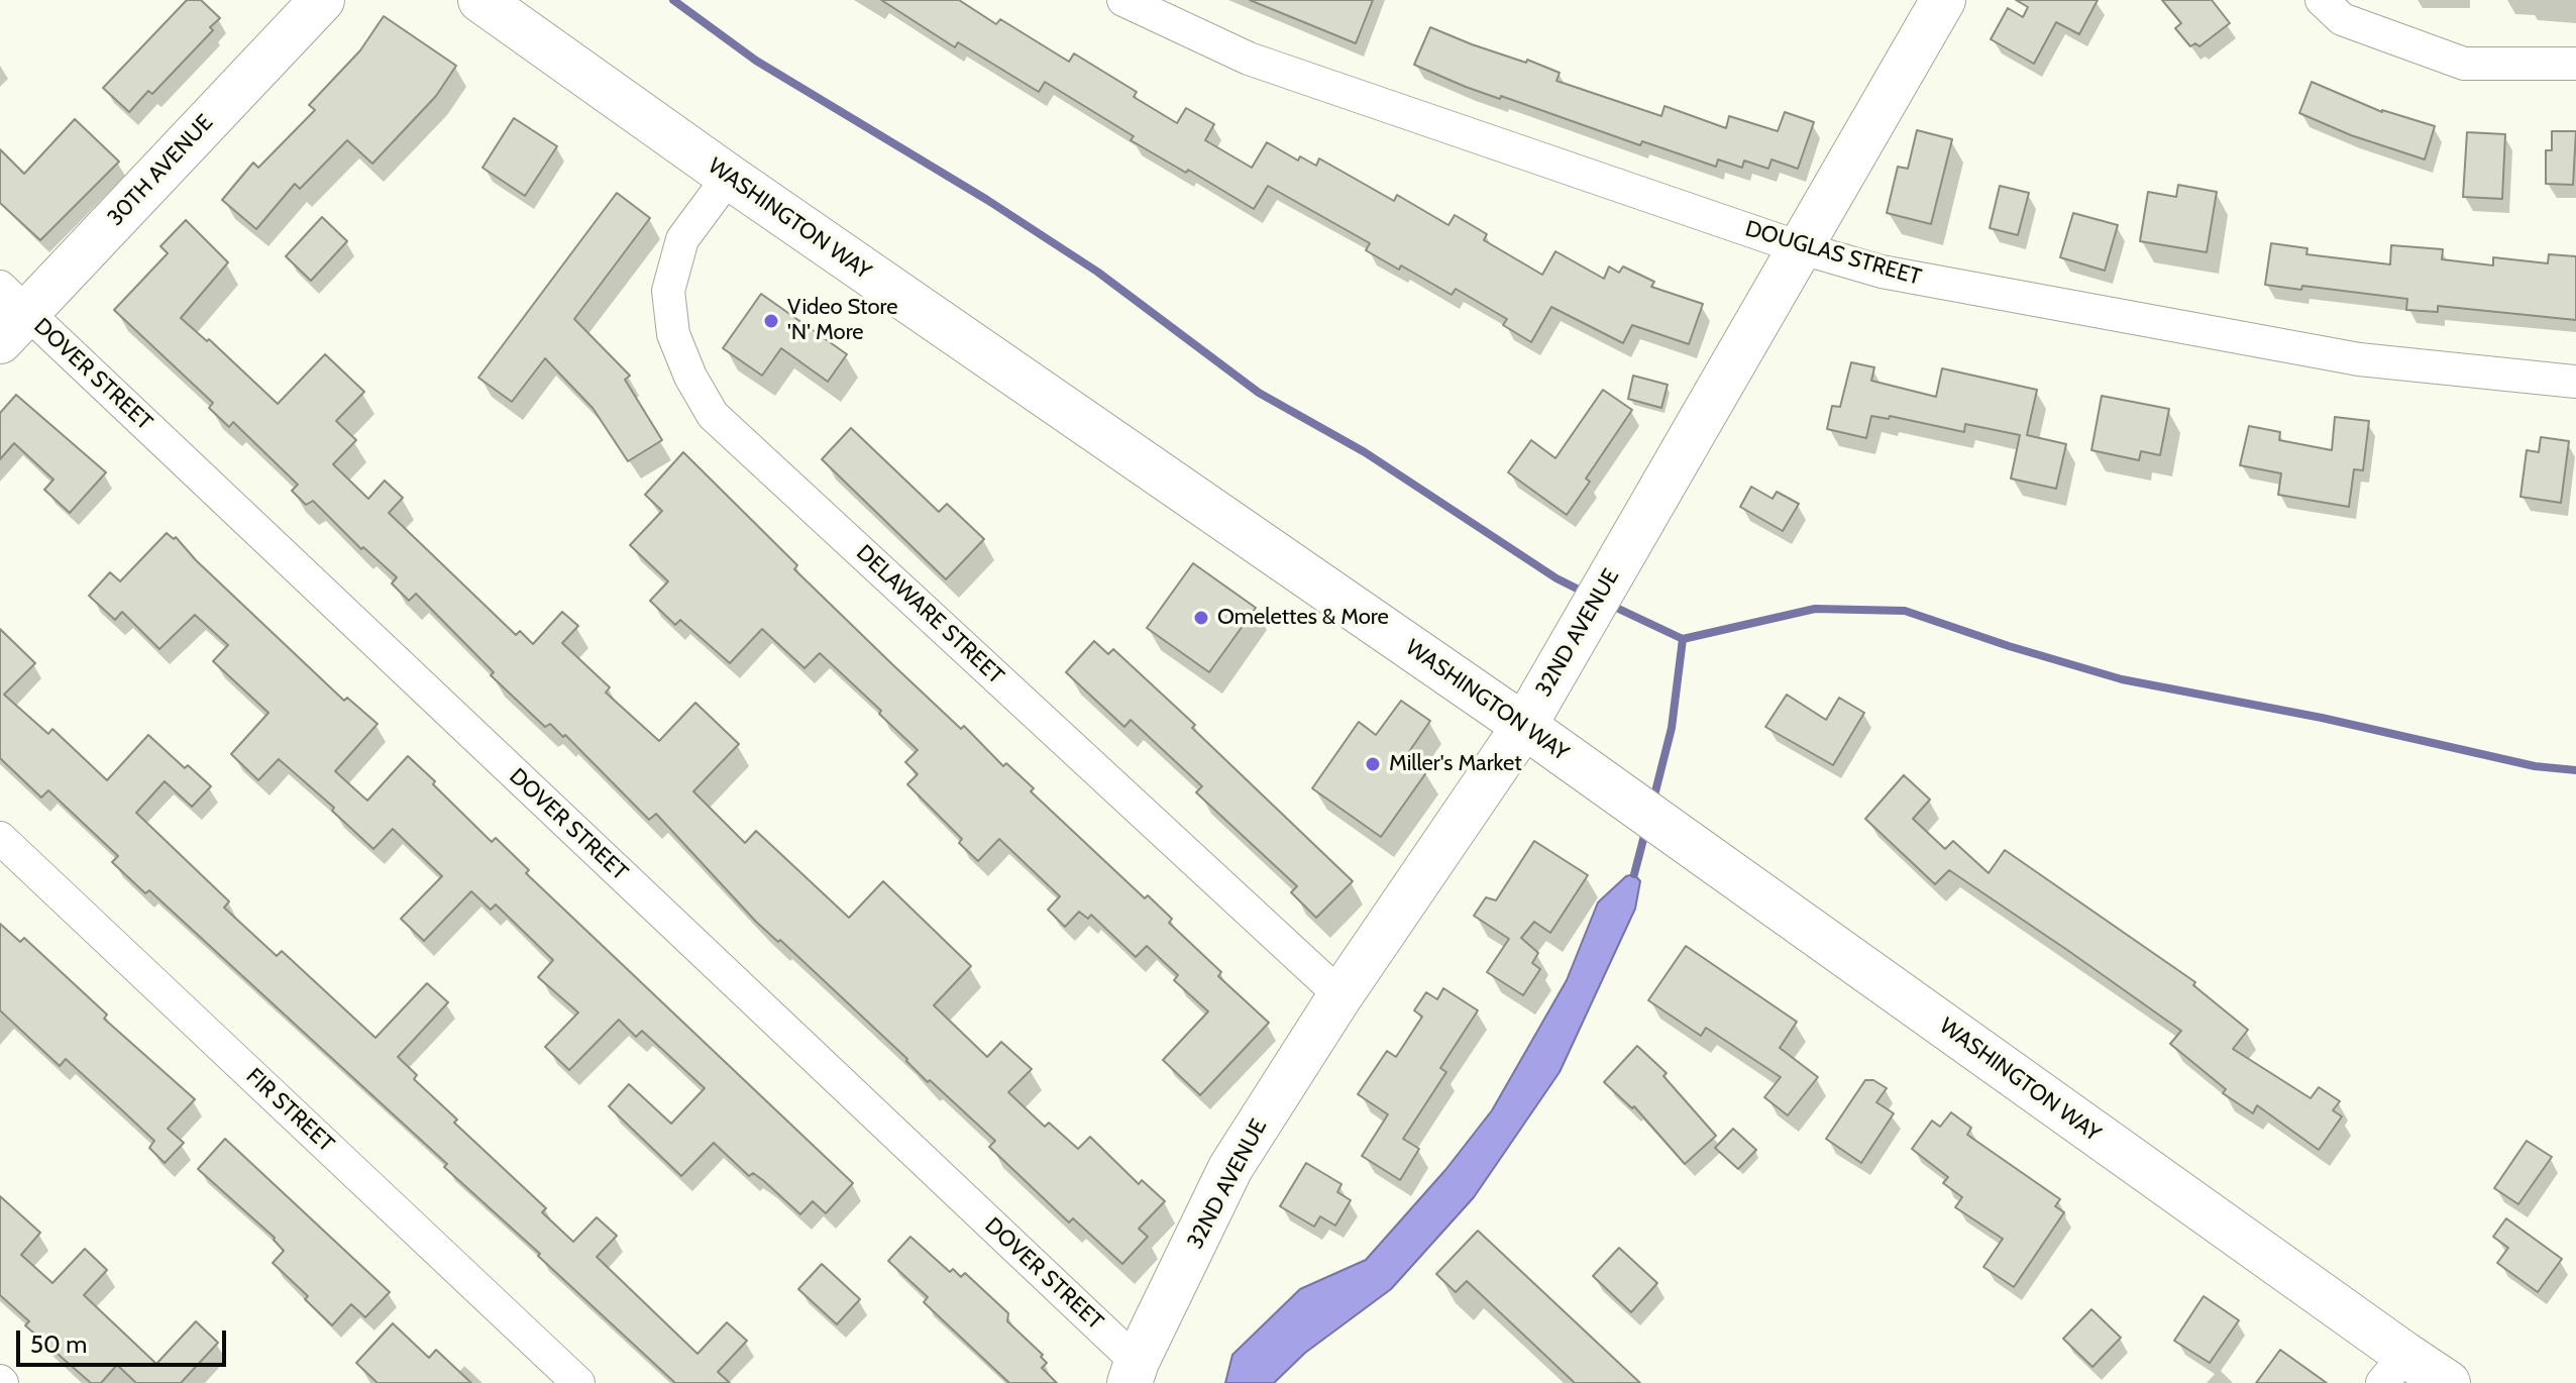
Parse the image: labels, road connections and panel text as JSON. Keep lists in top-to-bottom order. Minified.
{"streets":{"main road":["30TH AVENUE","WASHINGTON WAY","32ND AVENUE"],"street":["DOUGLAS STREET","DOVER STREET","DELAWARE STREET","FIR STREET"]},"crossings":[["30TH AVENUE","DOVER STREET"],["WASHINGTON WAY","DELAWARE STREET"],["WASHINGTON WAY","32ND AVENUE"],["DOUGLAS STREET","32ND AVENUE"],["DOVER STREET","32ND AVENUE"],["DELAWARE STREET","32ND AVENUE"]],"places":["Video Store 'N' More","Omelettes & More","Miller's Market"],"scale_bar":"50 m"}
